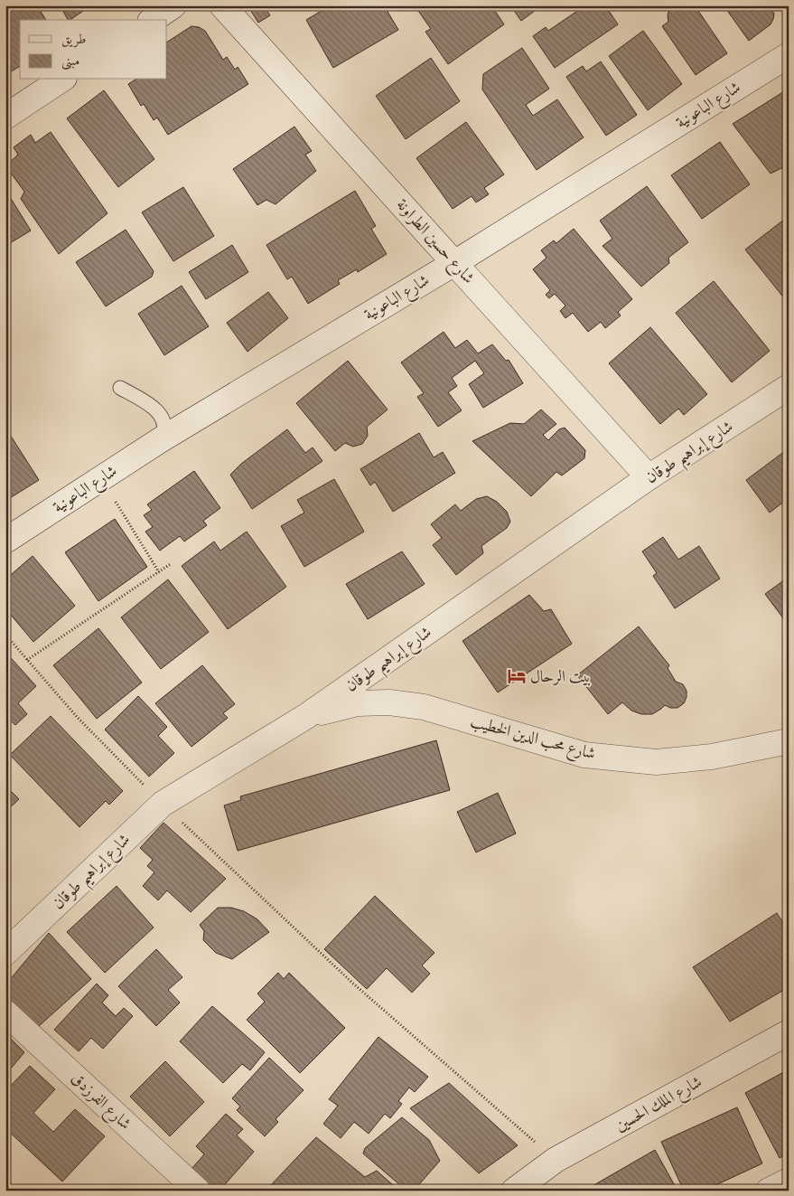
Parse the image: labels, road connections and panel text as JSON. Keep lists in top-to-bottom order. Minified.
{"streets":{"street":["شارع الباعونية","شارع حسين الطراونة","شارع إبراهيم طوقان","شارع محب الدين الخطيب","شارع الفرزدق","شارع الملك الحسين"]},"crossings":[["شارع الباعونية","شارع حسين الطراونة"],["شارع حسين الطراونة","شارع إبراهيم طوقان"],["شارع إبراهيم طوقان","شارع محب الدين الخطيب"]],"places":{"hotel":["بيت الرحال"]},"legend":["طريق","مبنى"]}
